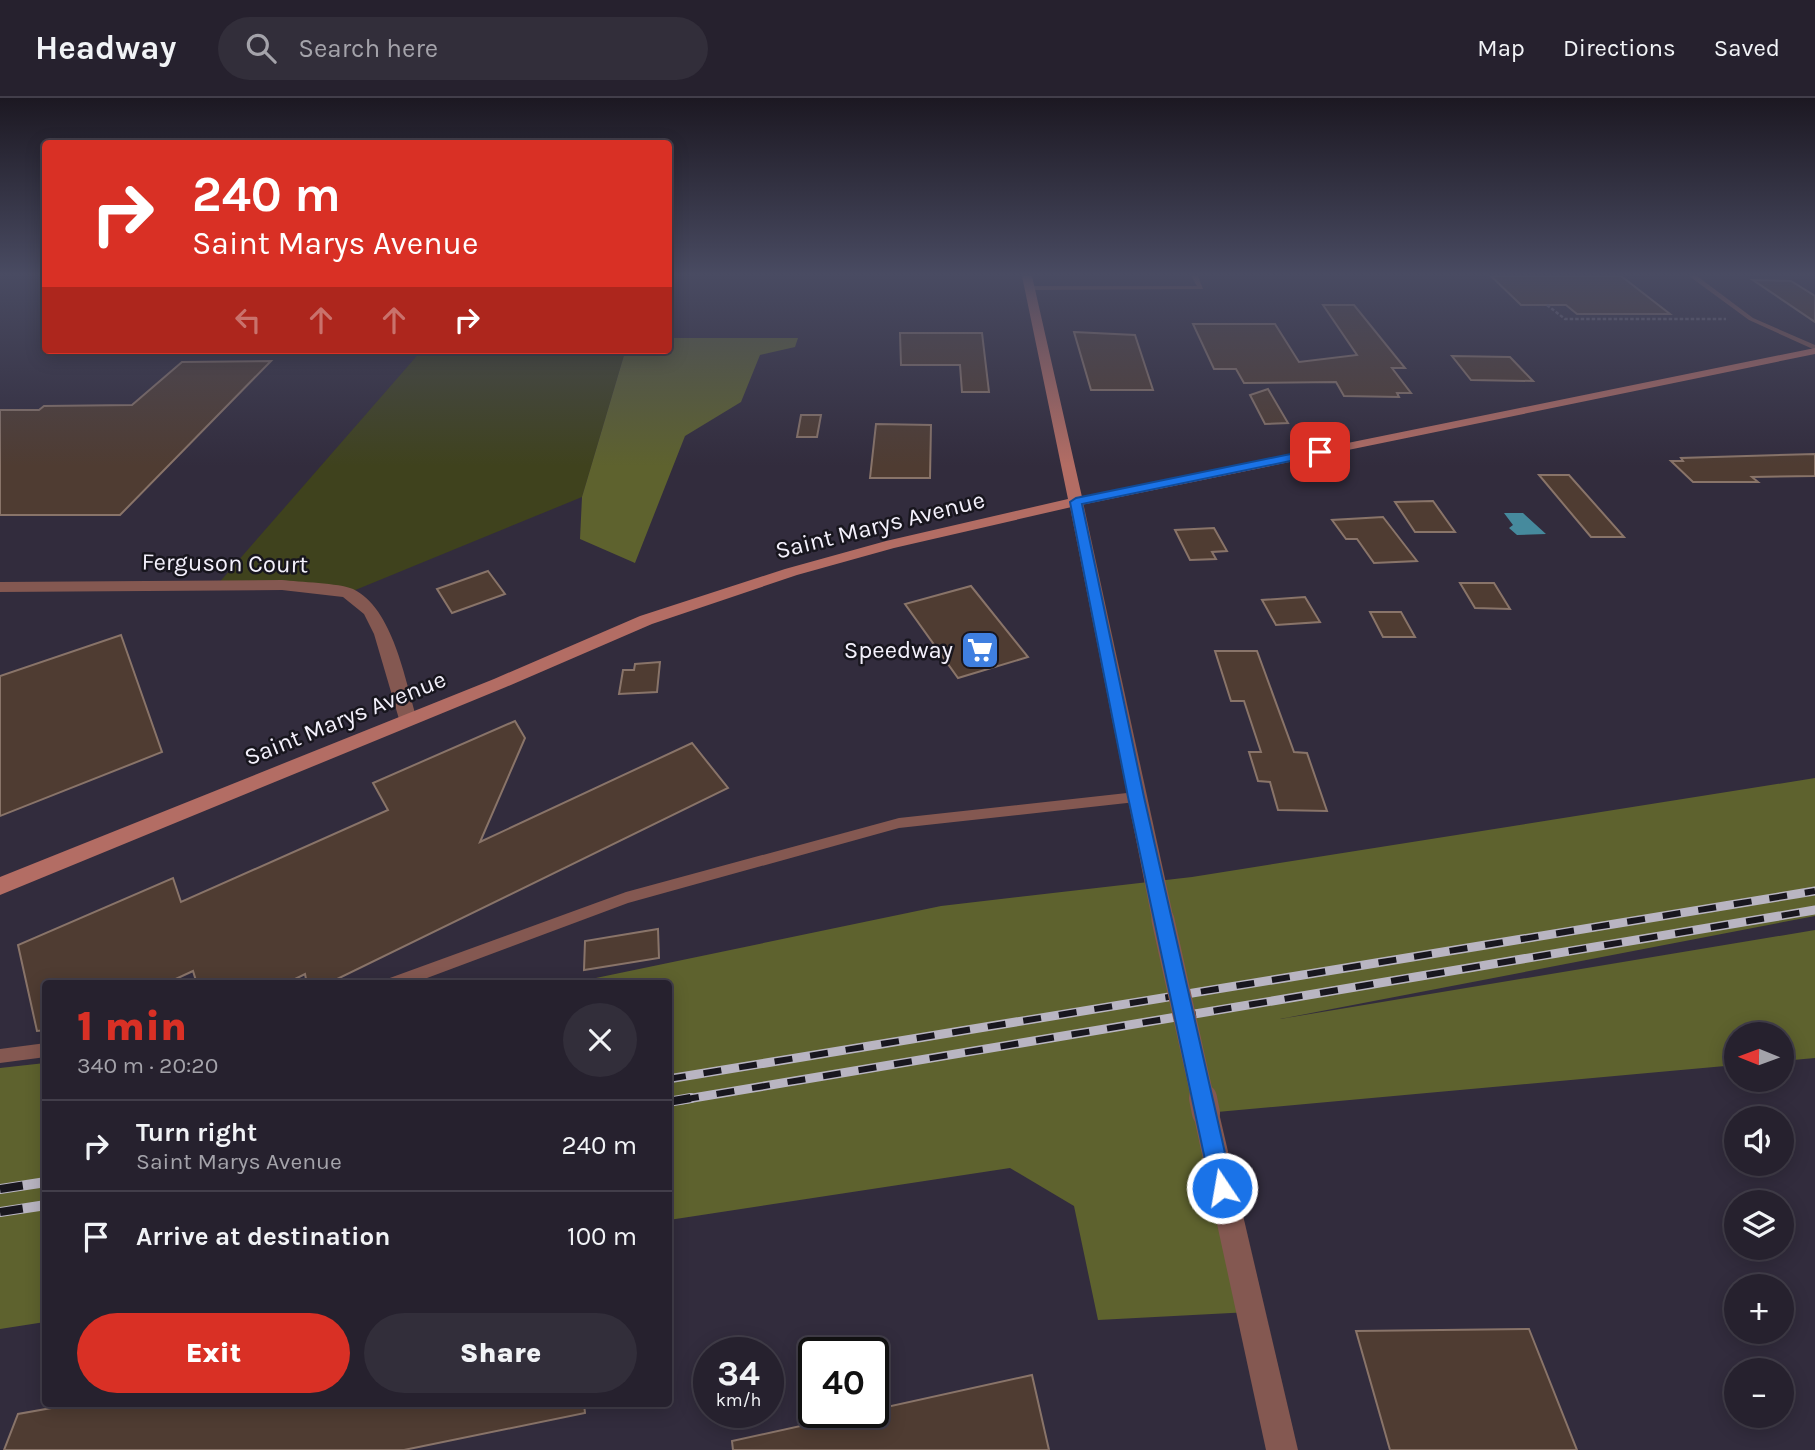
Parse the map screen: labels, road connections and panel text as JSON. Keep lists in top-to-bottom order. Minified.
{"streets":{"main road":["Saint Marys Avenue"],"street":["Ferguson Court"]},"crossings":[["Saint Marys Avenue","Ferguson Court"]],"places":{"supermarket":["Speedway"]},"north":"left","page":{"header":"Headway","search":"Search here","nav":["Map","Directions","Saved"],"turn":["240 m","Saint Marys Avenue"],"heading":["1 min","340 m · 20:20"],"map_buttons":["+","−"],"list":[{"name":"Turn right","note":"Saint Marys Avenue","value":"240 m"},{"name":"Arrive at destination","value":"100 m"}],"buttons":["Exit","Share"],"speed":"34 km/h","limit":"40"}}
